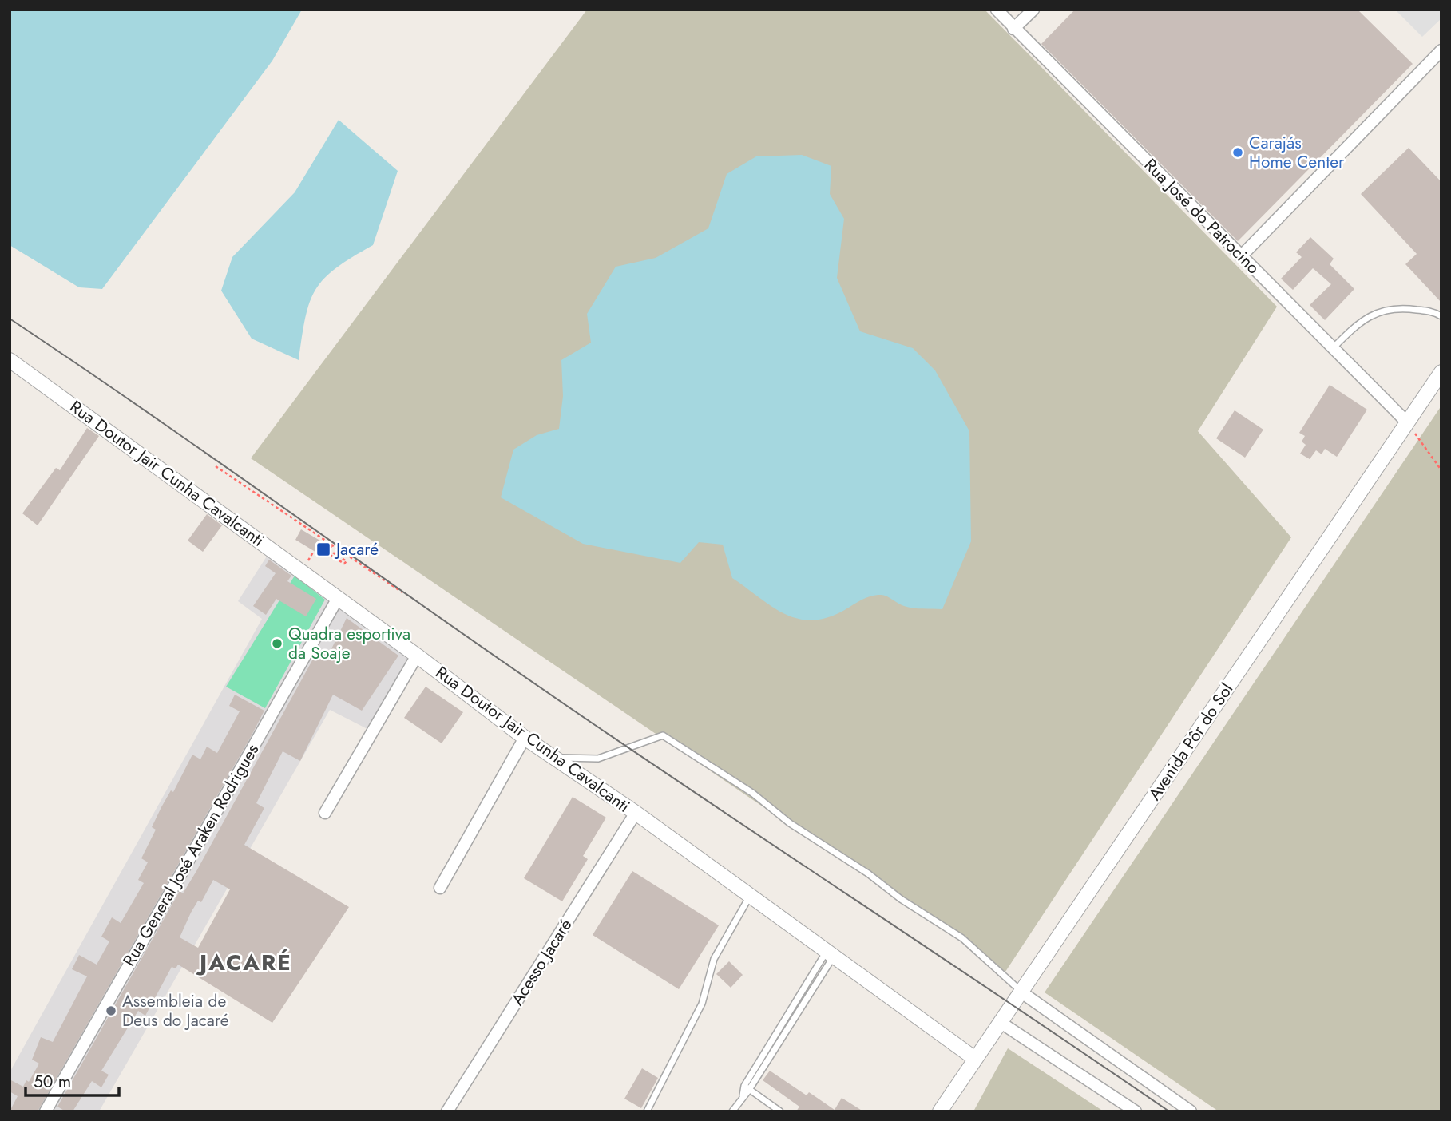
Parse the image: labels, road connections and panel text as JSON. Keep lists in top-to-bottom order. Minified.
{"streets":{"street":["Rua José do Patrocino","Rua Doutor Jair Cunha Cavalcanti","Avenida Pôr do Sol","Rua General José Araken Rodrigues","Acesso Jacaré"]},"crossings":[["Rua José do Patrocino","Avenida Pôr do Sol"],["Rua Doutor Jair Cunha Cavalcanti","Avenida Pôr do Sol"],["Rua Doutor Jair Cunha Cavalcanti","Rua General José Araken Rodrigues"],["Rua Doutor Jair Cunha Cavalcanti","Acesso Jacaré"]],"districts":["JACARÉ"],"places":{"other":["Carajás Home Center","Quadra esportiva da Soaje","Assembleia de Deus do Jacaré"],"transit":["Jacaré"]},"scale_bar":"50 m"}
